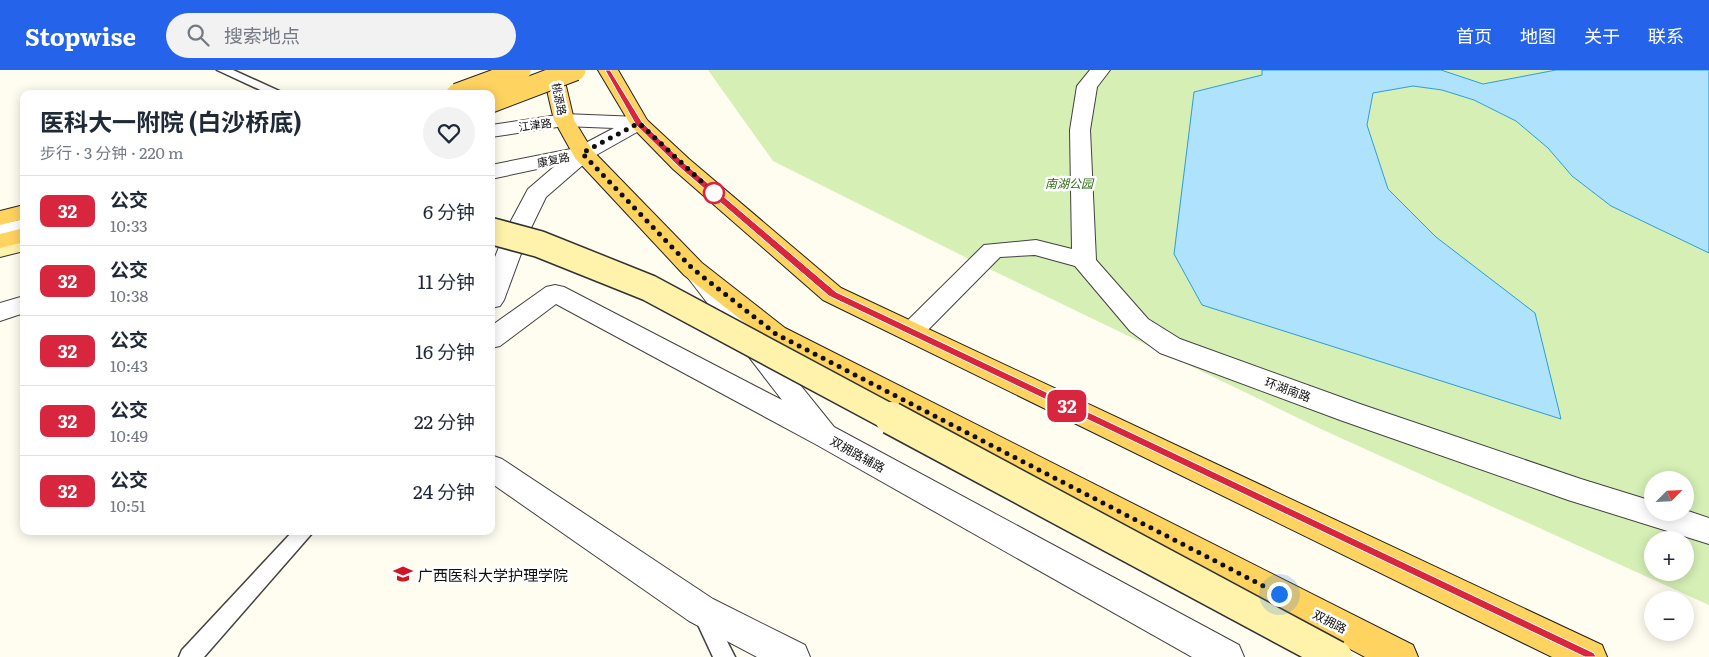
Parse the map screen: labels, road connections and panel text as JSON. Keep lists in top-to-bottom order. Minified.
{"streets":{"main road":["桃源路","双拥路"],"street":["江津路","康复路","环湖南路","双拥路辅路"]},"crossings":[["桃源路","江津路"],["桃源路","康复路"],["桃源路","双拥路"],["江津路","康复路"],["康复路","双拥路"]],"parks":["南湖公园"],"places":{"school or university":["广西医科大学护理学院"]},"lines":["bus line 32"],"north":"top right","page":{"header":"Stopwise","search":"搜索地点","nav":["首页","地图","关于","联系"],"on_map":"32","heading":["医科大一附院 (白沙桥底)","步行 · 3 分钟 · 220 m"],"list":[{"mark":"32","name":"公交","note":"10:33","value":"6 分钟"},{"mark":"32","name":"公交","note":"10:38","value":"11 分钟"},{"mark":"32","name":"公交","note":"10:43","value":"16 分钟"},{"mark":"32","name":"公交","note":"10:49","value":"22 分钟"},{"mark":"32","name":"公交","note":"10:51","value":"24 分钟"}],"map_buttons":["+","−"]}}
